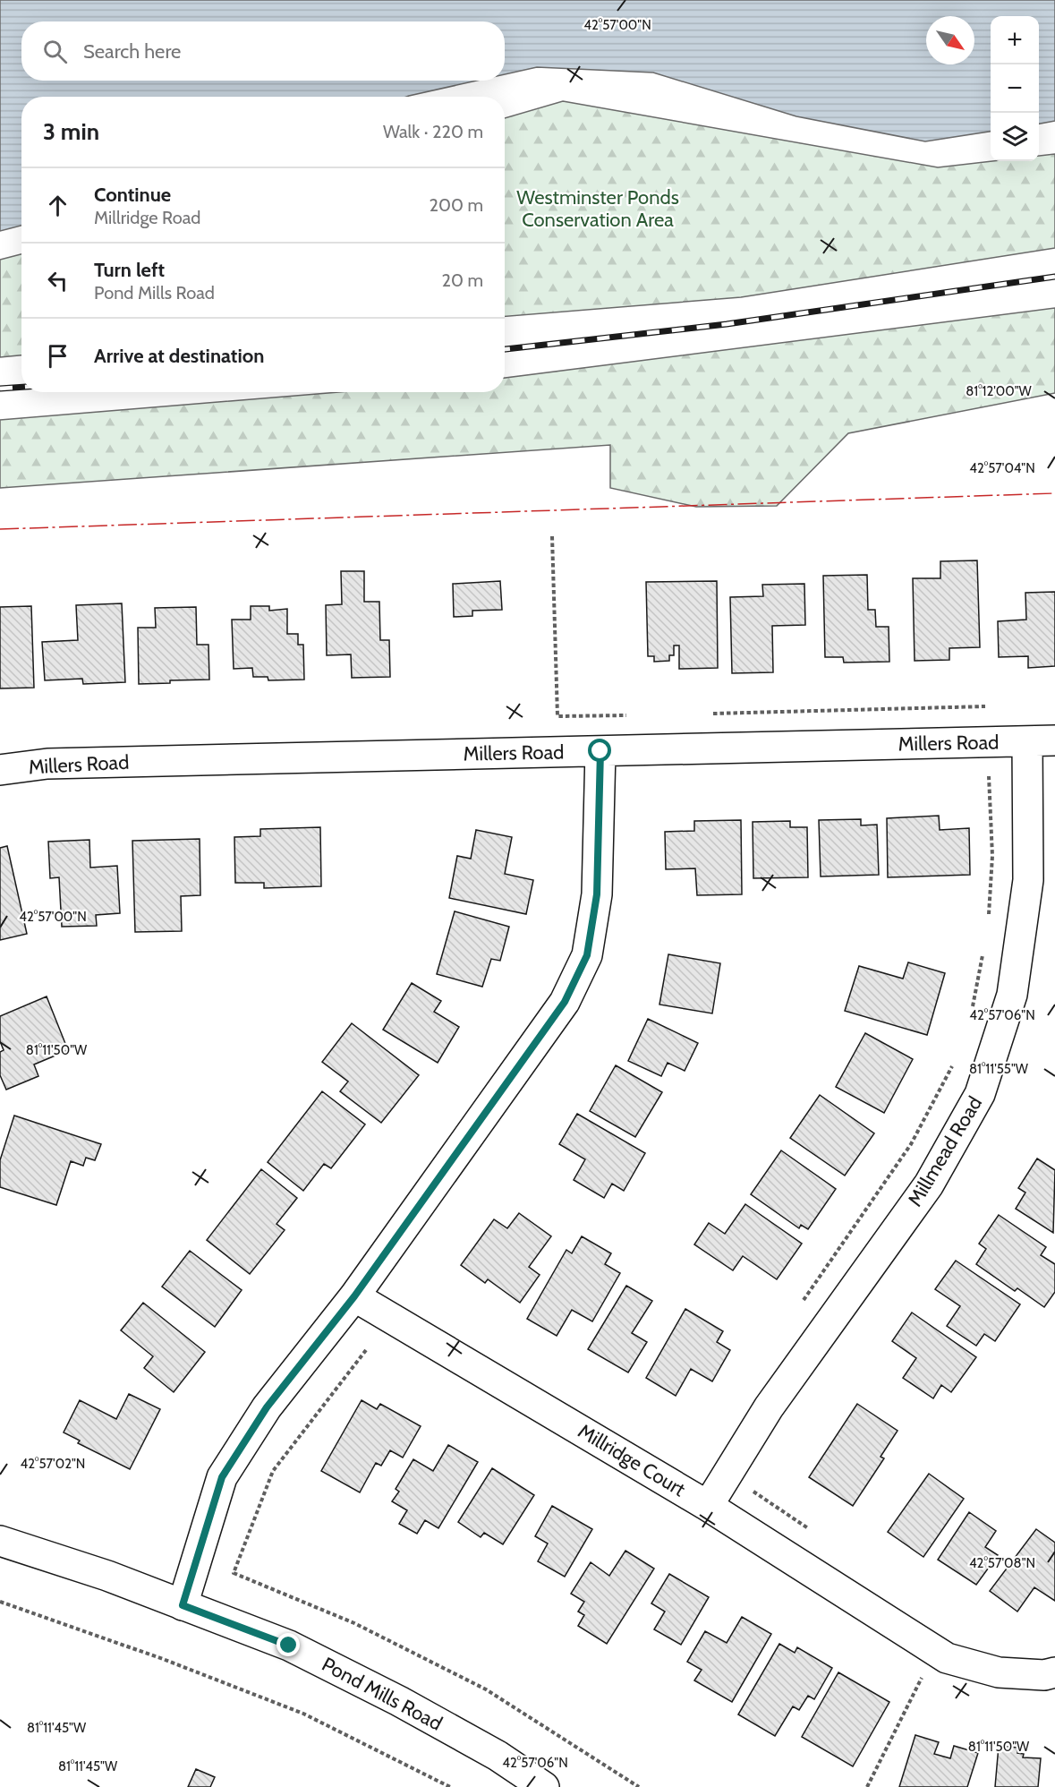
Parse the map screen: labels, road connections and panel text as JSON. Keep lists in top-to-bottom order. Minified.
{"streets":{"street":["Millers Road","Millmead Road","Millridge Court","Pond Mills Road"]},"crossings":[["Millers Road","Millmead Road"],["Millmead Road","Millridge Court"]],"parks":["Westminster Ponds Conservation Area"],"north":"bottom right","page":{"map_buttons":["+","−"],"search":"Search here","heading":["3 min","Walk · 220 m"],"list":[["Continue","Millridge Road","200 m"],["Turn left","Pond Mills Road","20 m"],"Arrive at destination"]},"coordinates":["42°57'00\"N","81°12'00\"W","42°57'04\"N","42°57'06\"N","81°11'50\"W","81°11'55\"W","42°57'02\"N","42°57'08\"N","81°11'45\"W"]}
